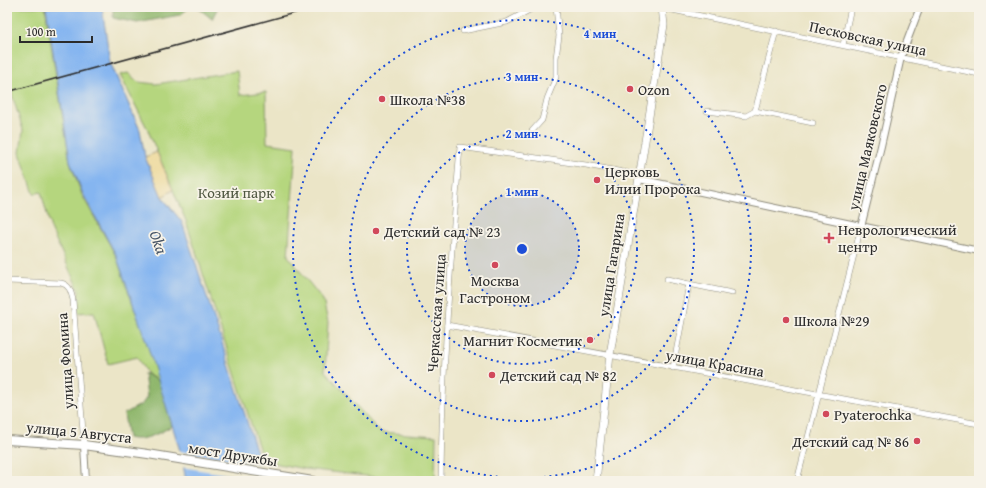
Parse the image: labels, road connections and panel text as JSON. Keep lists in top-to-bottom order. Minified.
{"streets":{"main road":["улица Гагарина","улица 5 Августа","мост Дружбы"],"street":["Песковская улица","улица Маяковского","Черкасская улица","улица Фомина","улица Красина"]},"crossings":[["Песковская улица","улица Маяковского"],["Песковская улица","улица Гагарина"],["улица Маяковского","улица Красина"],["улица Гагарина","Черкасская улица"],["улица Гагарина","улица Красина"],["Черкасская улица","улица Красина"],["улица Фомина","улица 5 Августа"],["улица 5 Августа","мост Дружбы"]],"water":["Oka"],"parks":["Козий парк"],"places":{"other":["Ozon","Школа №38","Церковь Илии Пророка","Детский сад № 23","Москва Гастроном","Школа №29","Магнит Косметик","Детский сад № 82","Pyaterochka","Детский сад № 86"],"health":["Неврологический центр"]},"scale_bar":"100 m","rings":["4 мин","3 мин","2 мин","1 мин"]}
